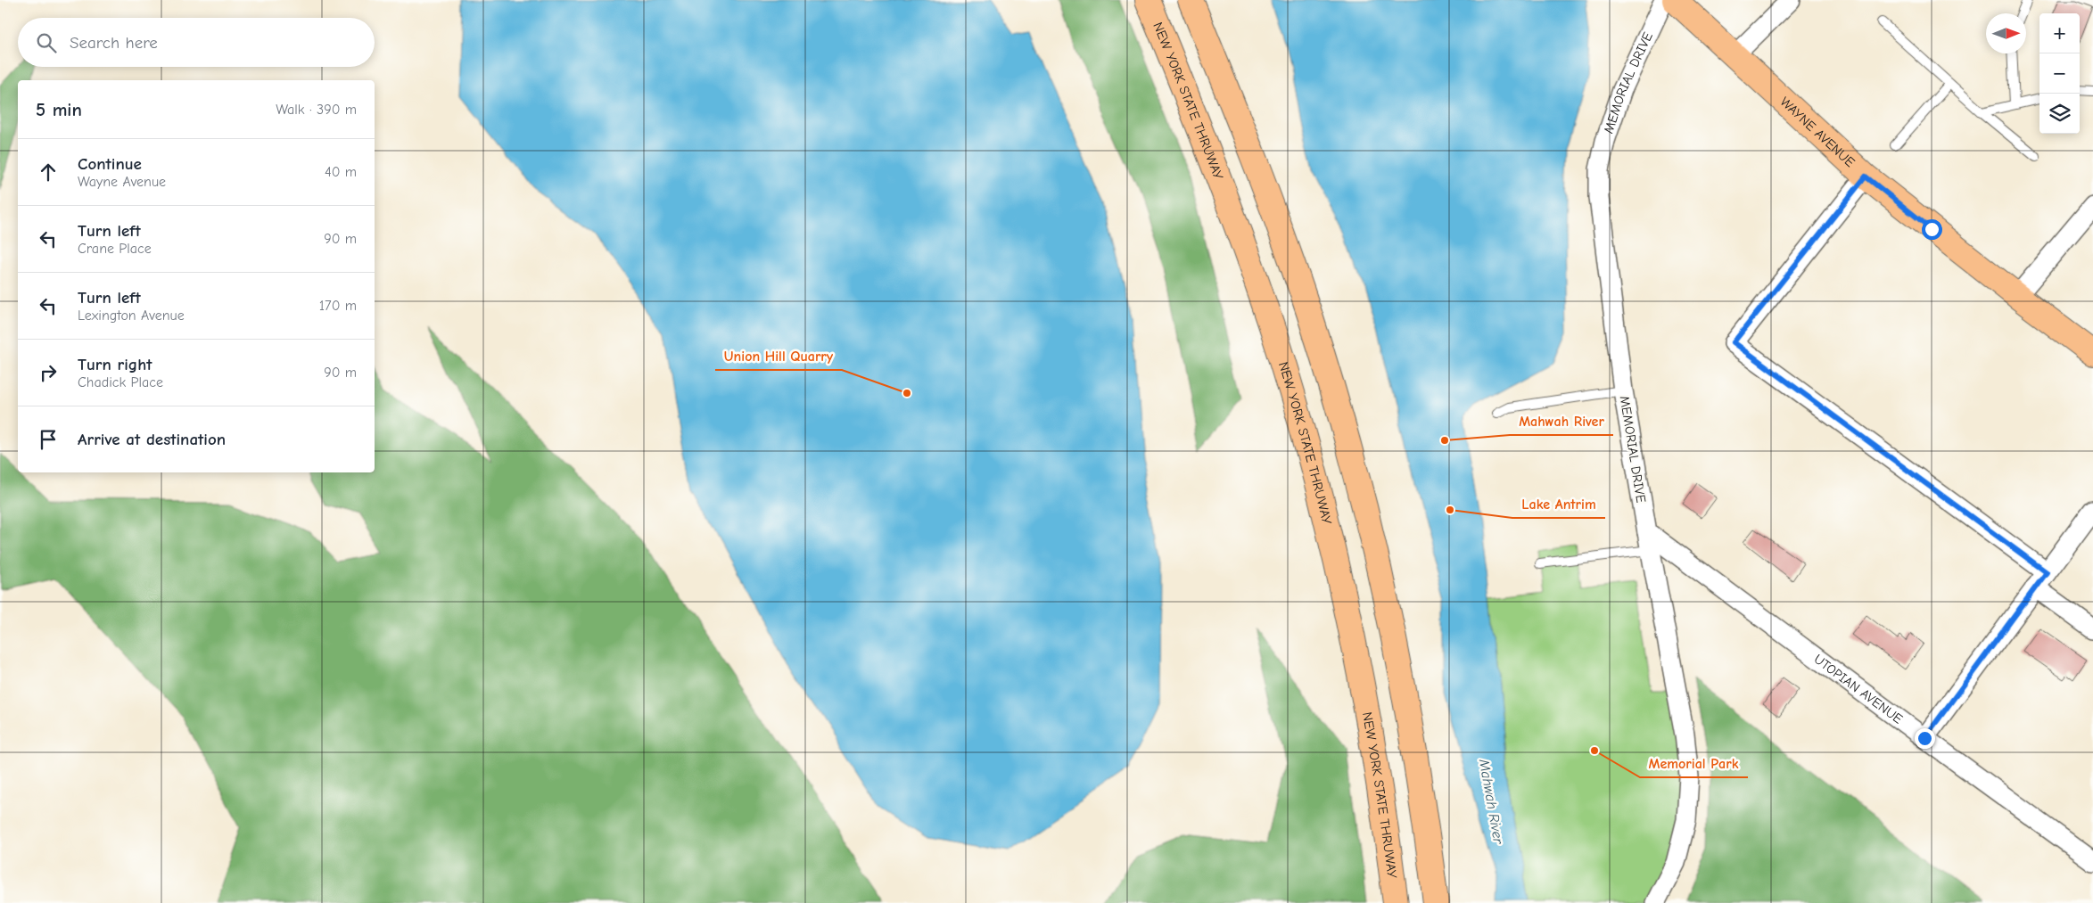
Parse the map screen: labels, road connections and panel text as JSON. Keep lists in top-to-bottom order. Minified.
{"streets":{"main road":["NEW YORK STATE THRUWAY","WAYNE AVENUE"],"street":["MEMORIAL DRIVE","UTOPIAN AVENUE"]},"crossings":[["MEMORIAL DRIVE","UTOPIAN AVENUE"]],"water":["Mahwah River"],"places":["Union Hill Quarry","Mahwah River","Lake Antrim","Memorial Park"],"north":"right","page":{"map_buttons":["+","−"],"search":"Search here","heading":["5 min","Walk · 390 m"],"list":[["Continue","Wayne Avenue","40 m"],["Turn left","Crane Place","90 m"],["Turn left","Lexington Avenue","170 m"],["Turn right","Chadick Place","90 m"],"Arrive at destination"]}}
